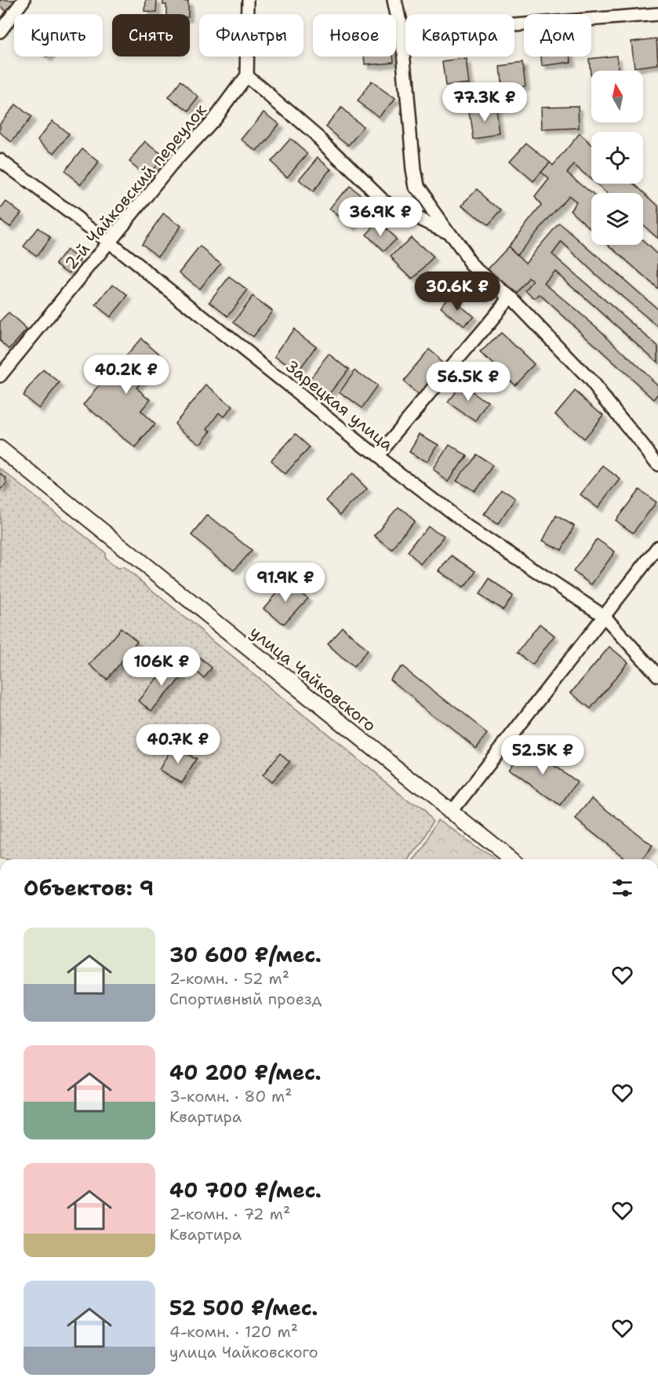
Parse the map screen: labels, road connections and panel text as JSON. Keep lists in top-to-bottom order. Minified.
{"streets":{"street":["2-й Чайковский переулок","Зарецкая улица","улица Чайковского"]},"crossings":[["2-й Чайковский переулок","Зарецкая улица"]],"north":"top","page":{"chip":["Купить","Снять","Фильтры","Новое","Квартира","Дом"],"price":["77.3K ₽","36.9K ₽","30.6K ₽","40.2K ₽","56.5K ₽","91.9K ₽","106K ₽","40.7K ₽","52.5K ₽"],"heading":"Объектов: 9","list":[{"name":"30 600 ₽/мес.","note":"2-комн. · 52 m² · Спортивный проезд"},{"name":"40 200 ₽/мес.","note":"3-комн. · 80 m² · Квартира"},{"name":"40 700 ₽/мес.","note":"2-комн. · 72 m² · Квартира"},{"name":"52 500 ₽/мес.","note":"4-комн. · 120 m² · улица Чайковского"}]}}
